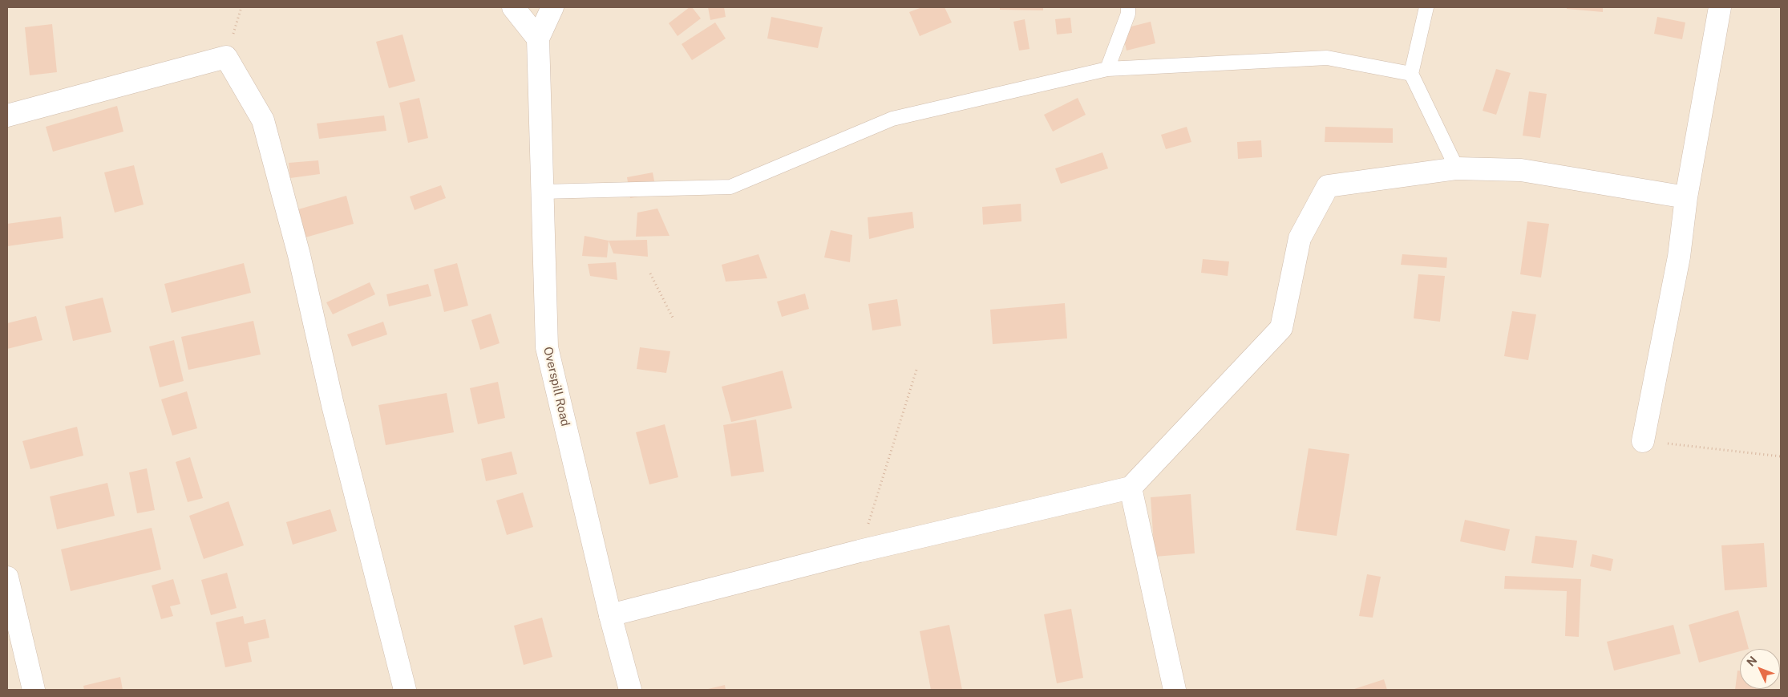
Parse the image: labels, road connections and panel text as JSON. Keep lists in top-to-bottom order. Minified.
{"streets":{"street":["Overspill Road"]},"north":"top left"}
